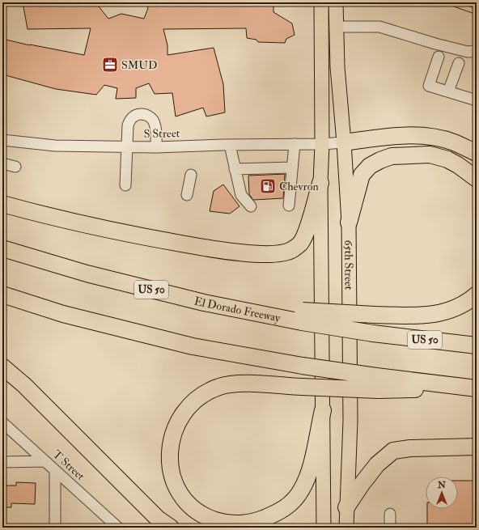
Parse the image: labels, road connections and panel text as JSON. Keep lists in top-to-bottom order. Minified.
{"streets":{"highway":["US 50","El Dorado Freeway"],"main road":["65th Street"],"street":["S Street","T Street"]},"crossings":[["S Street","65th Street"]],"places":{"office":["SMUD"],"fuel station":["Chevron"]},"north":"top"}
